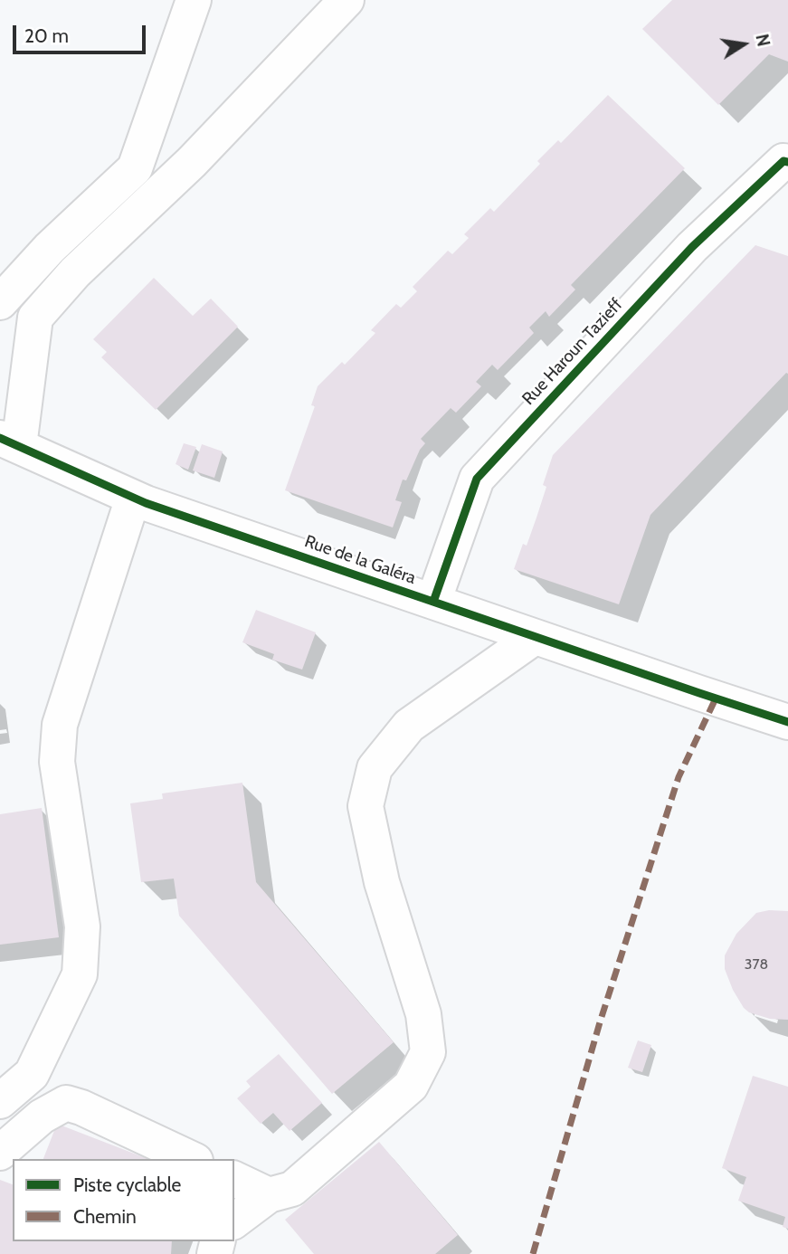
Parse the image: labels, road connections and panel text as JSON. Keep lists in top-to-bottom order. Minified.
{"streets":{"street":["Rue Haroun Tazieff","Rue de la Galéra"]},"crossings":[["Rue Haroun Tazieff","Rue de la Galéra"]],"house_numbers":["378"],"legend":["Piste cyclable","Chemin"],"scale_bar":"20 m","north":"right"}
